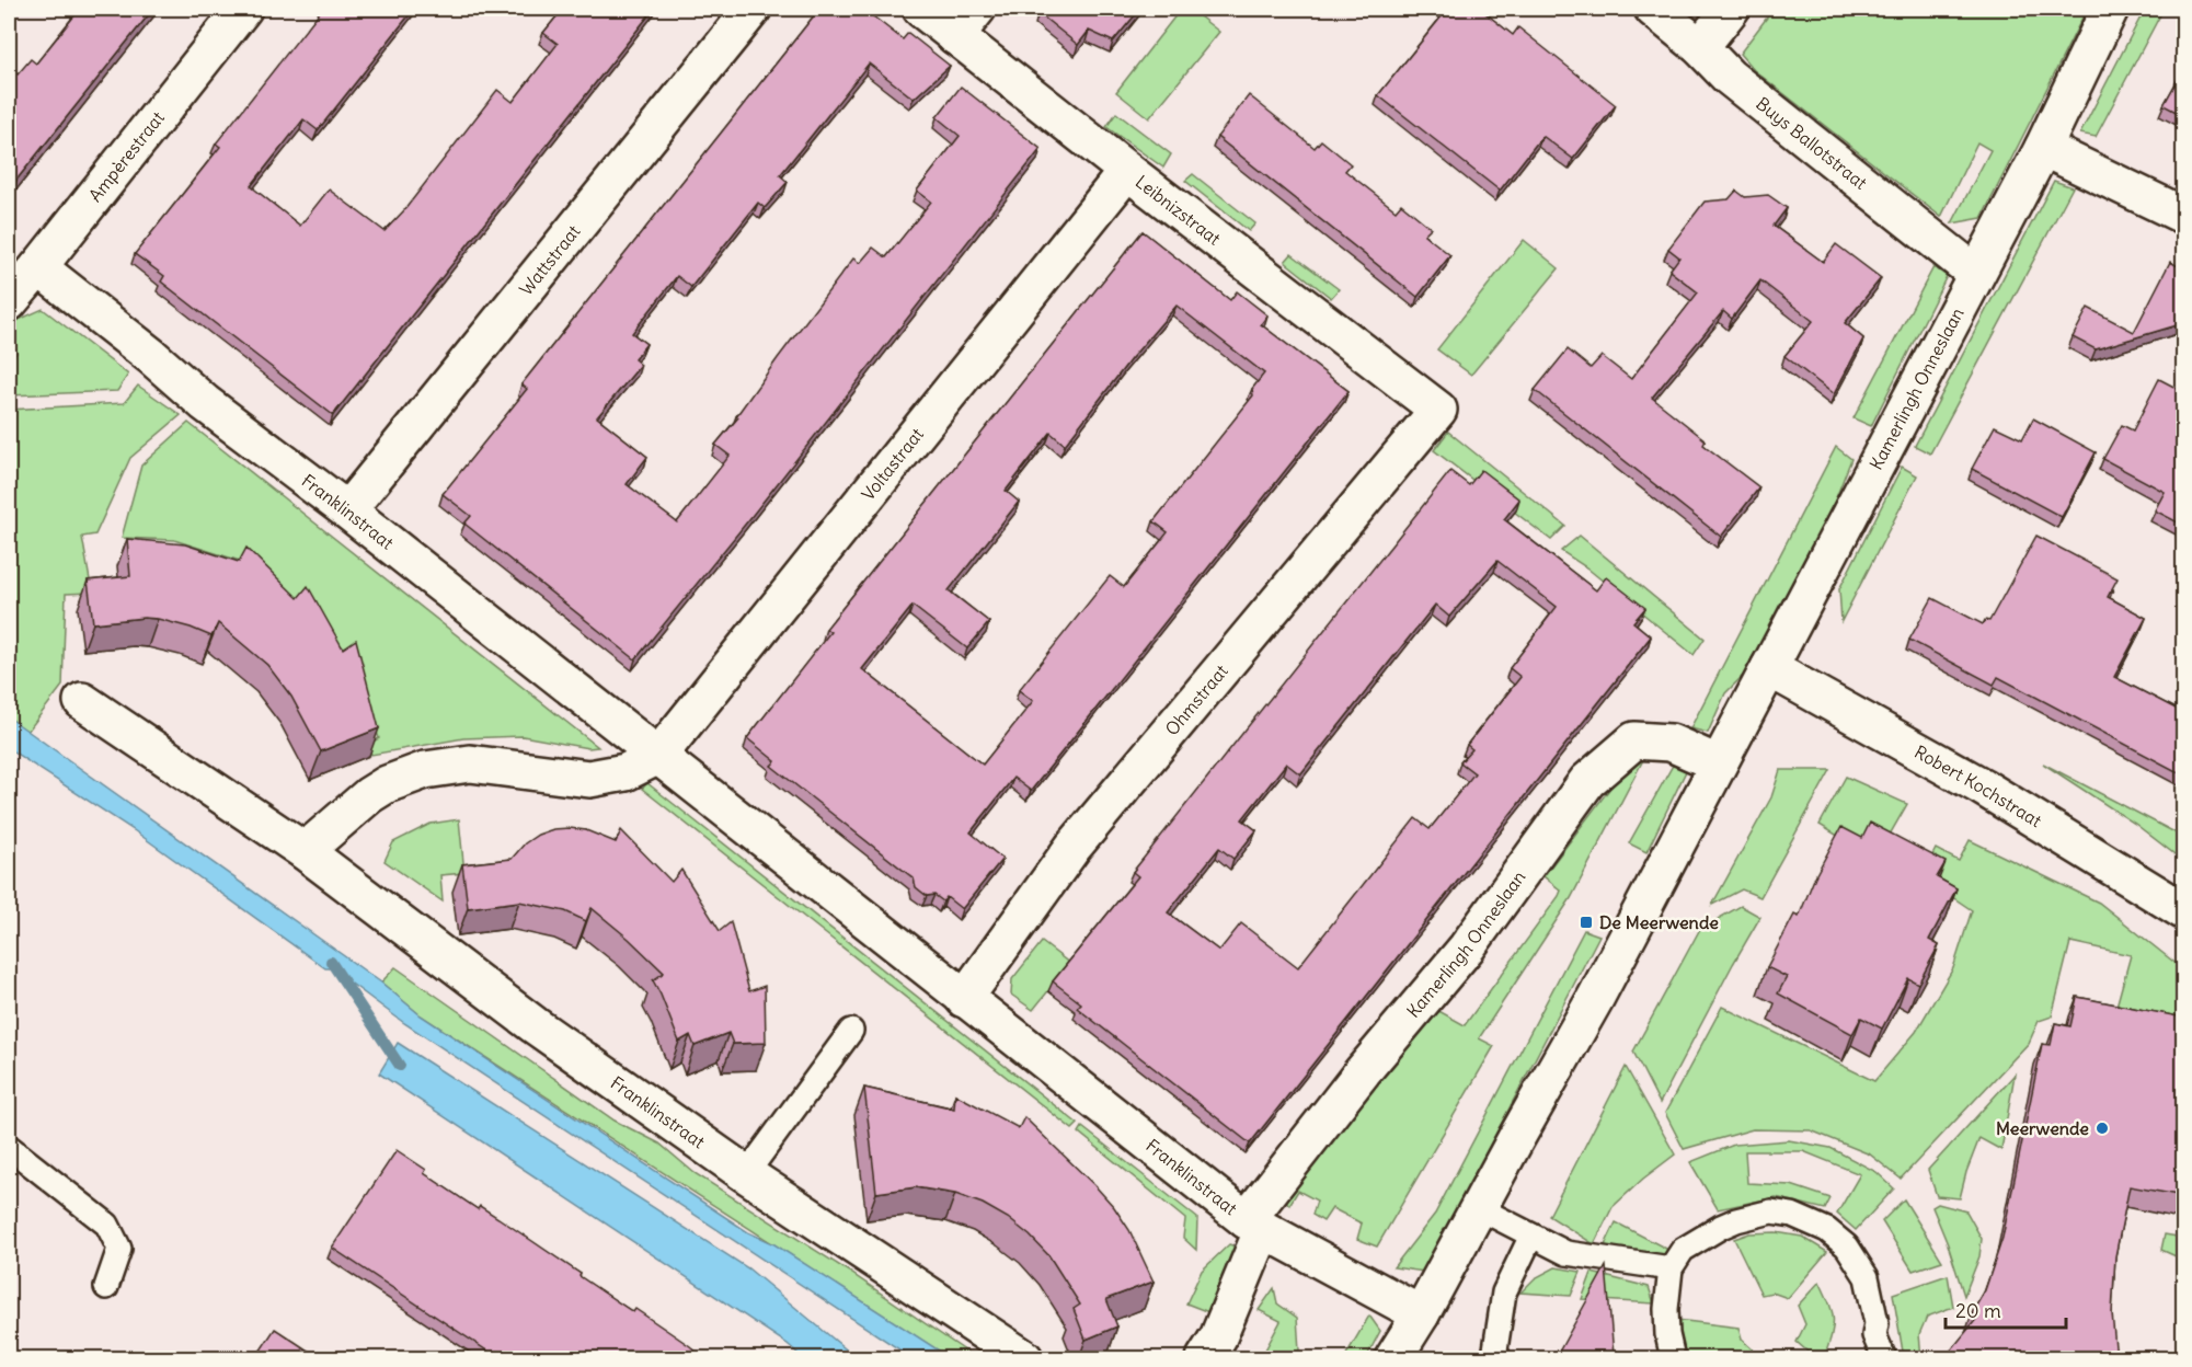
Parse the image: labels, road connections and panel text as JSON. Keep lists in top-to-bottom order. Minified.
{"streets":{"street":["Buys Ballotstraat","Ampèrestraat","Leibnizstraat","Wattstraat","Kamerlingh Onneslaan","Voltastraat","Franklinstraat","Ohmstraat","Robert Kochstraat"]},"crossings":[["Buys Ballotstraat","Kamerlingh Onneslaan"],["Ampèrestraat","Franklinstraat"],["Leibnizstraat","Voltastraat"],["Leibnizstraat","Ohmstraat"],["Wattstraat","Franklinstraat"],["Kamerlingh Onneslaan","Franklinstraat"],["Kamerlingh Onneslaan","Robert Kochstraat"],["Voltastraat","Franklinstraat"],["Franklinstraat","Ohmstraat"]],"places":{"transit":["De Meerwende"],"other":["Meerwende"]},"scale_bar":"20 m"}
